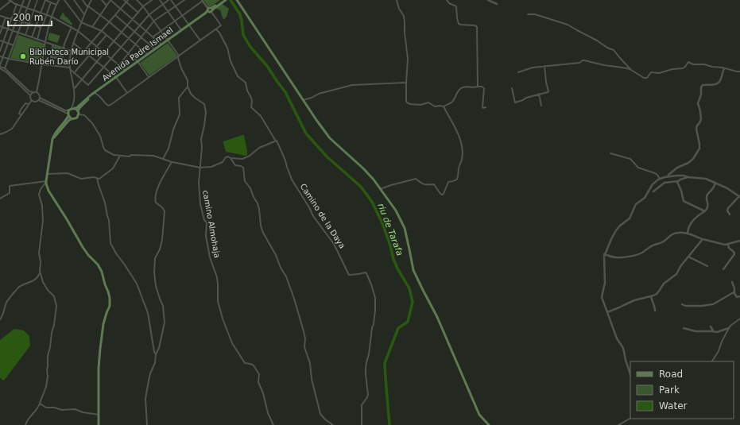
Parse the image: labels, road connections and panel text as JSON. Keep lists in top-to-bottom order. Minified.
{"streets":{"main road":["Avenida Padre Ismael"],"street":["Camino de la Daya","camino Almohaja"]},"water":["riu de Tarafa"],"places":["Biblioteca Municipal Rubén Darío"],"legend":["Road","Park","Water"],"scale_bar":"200 m"}
